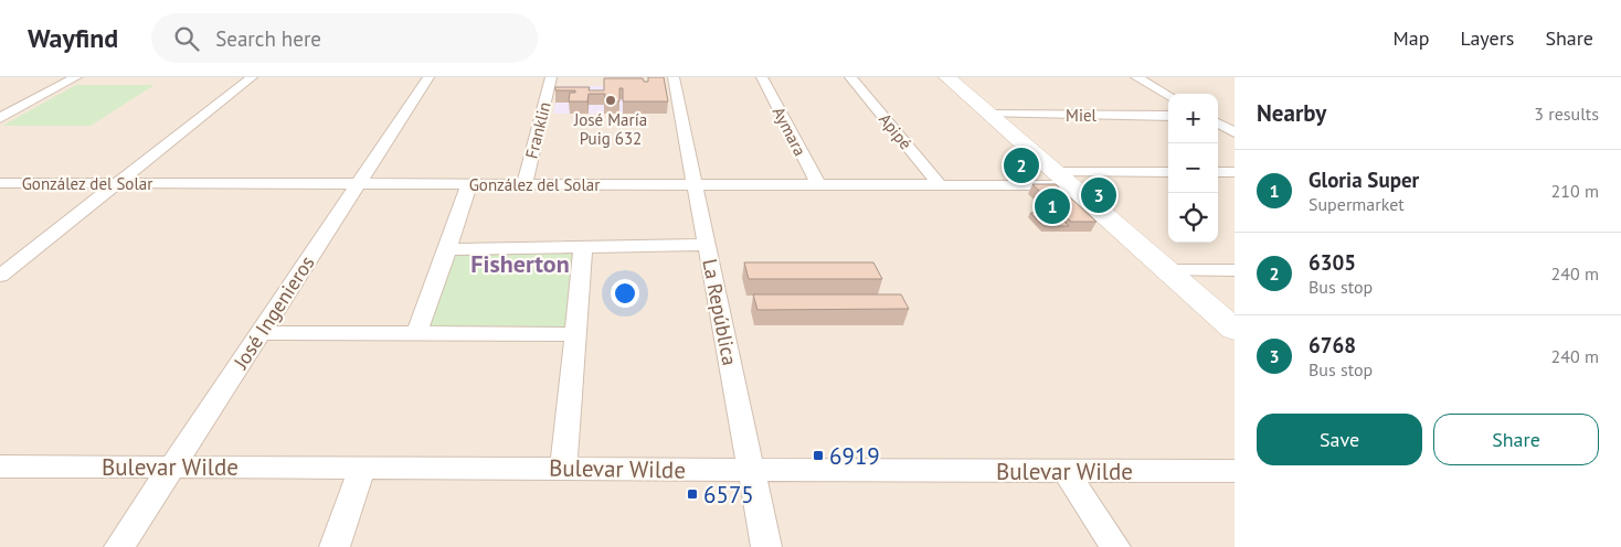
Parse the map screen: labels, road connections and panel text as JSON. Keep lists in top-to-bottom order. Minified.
{"streets":{"street":["Miel","Franklin","Aymara","Apipé","González del Solar","José Ingenieros","La República","Bulevar Wilde"]},"crossings":[["Franklin","González del Solar"],["Aymara","González del Solar"],["Apipé","González del Solar"],["González del Solar","José Ingenieros"],["González del Solar","La República"],["José Ingenieros","Bulevar Wilde"],["La República","Bulevar Wilde"]],"districts":["Fisherton"],"places":{"other":["José María Puig 632"],"transit":["6919","6575"]},"page":{"header":"Wayfind","search":"Search here","nav":["Map","Layers","Share"],"heading":["Nearby","3 results"],"map_buttons":["+","−"],"pins":["2","3","1"],"list":[{"mark":"1","name":"Gloria Super","note":"Supermarket","value":"210 m"},{"mark":"2","name":"6305","note":"Bus stop","value":"240 m"},{"mark":"3","name":"6768","note":"Bus stop","value":"240 m"}],"buttons":["Save","Share"]}}
